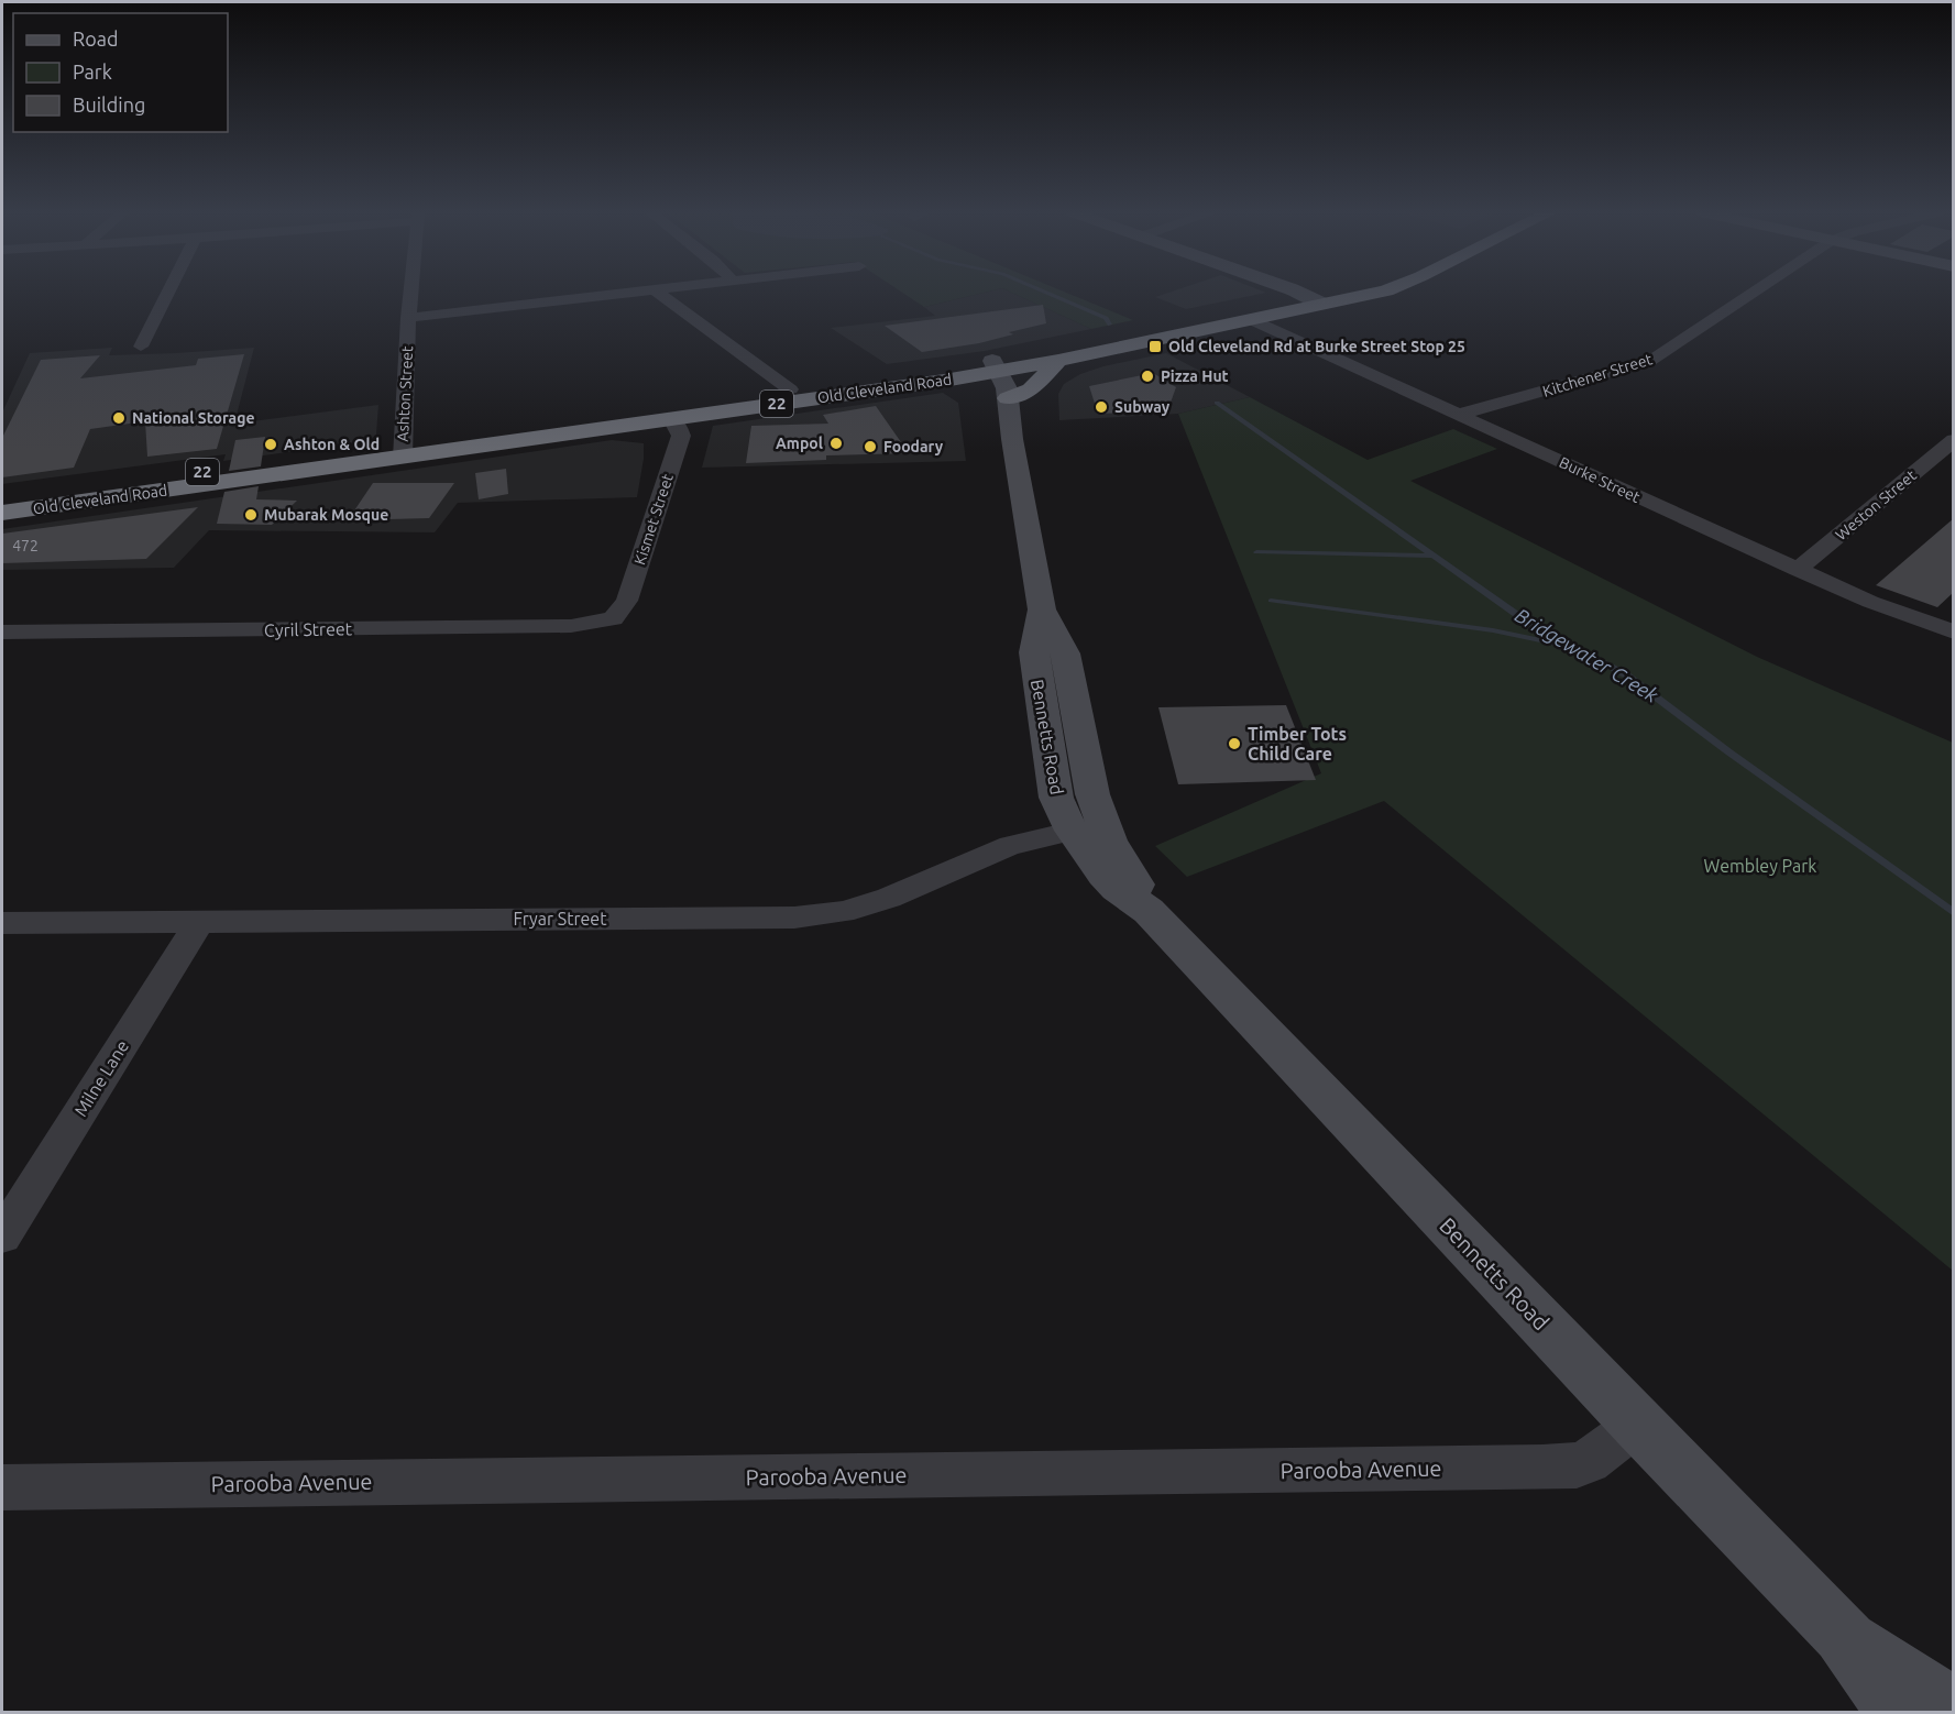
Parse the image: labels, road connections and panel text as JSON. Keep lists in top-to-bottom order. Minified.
{"streets":{"highway":["Old Cleveland Road","22"],"main road":["Bennetts Road"],"street":["Kitchener Street","Ashton Street","Burke Street","Weston Street","Kismet Street","Cyril Street","Fryar Street","Milne Lane","Parooba Avenue"]},"crossings":[["Kitchener Street","Burke Street"],["Old Cleveland Road","Ashton Street"],["Old Cleveland Road","Burke Street"],["Old Cleveland Road","Kismet Street"],["Old Cleveland Road","Bennetts Road"],["Burke Street","Weston Street"],["Kismet Street","Cyril Street"],["Bennetts Road","Fryar Street"],["Bennetts Road","Parooba Avenue"],["Fryar Street","Milne Lane"]],"water":["Bridgewater Creek"],"parks":["Wembley Park"],"places":{"transit":["Old Cleveland Rd at Burke Street Stop 25"],"other":["Pizza Hut","Subway","National Storage","Ampol","Ashton & Old","Foodary","Mubarak Mosque","Timber Tots Child Care"]},"house_numbers":["472"],"legend":["Road","Park","Building"]}
